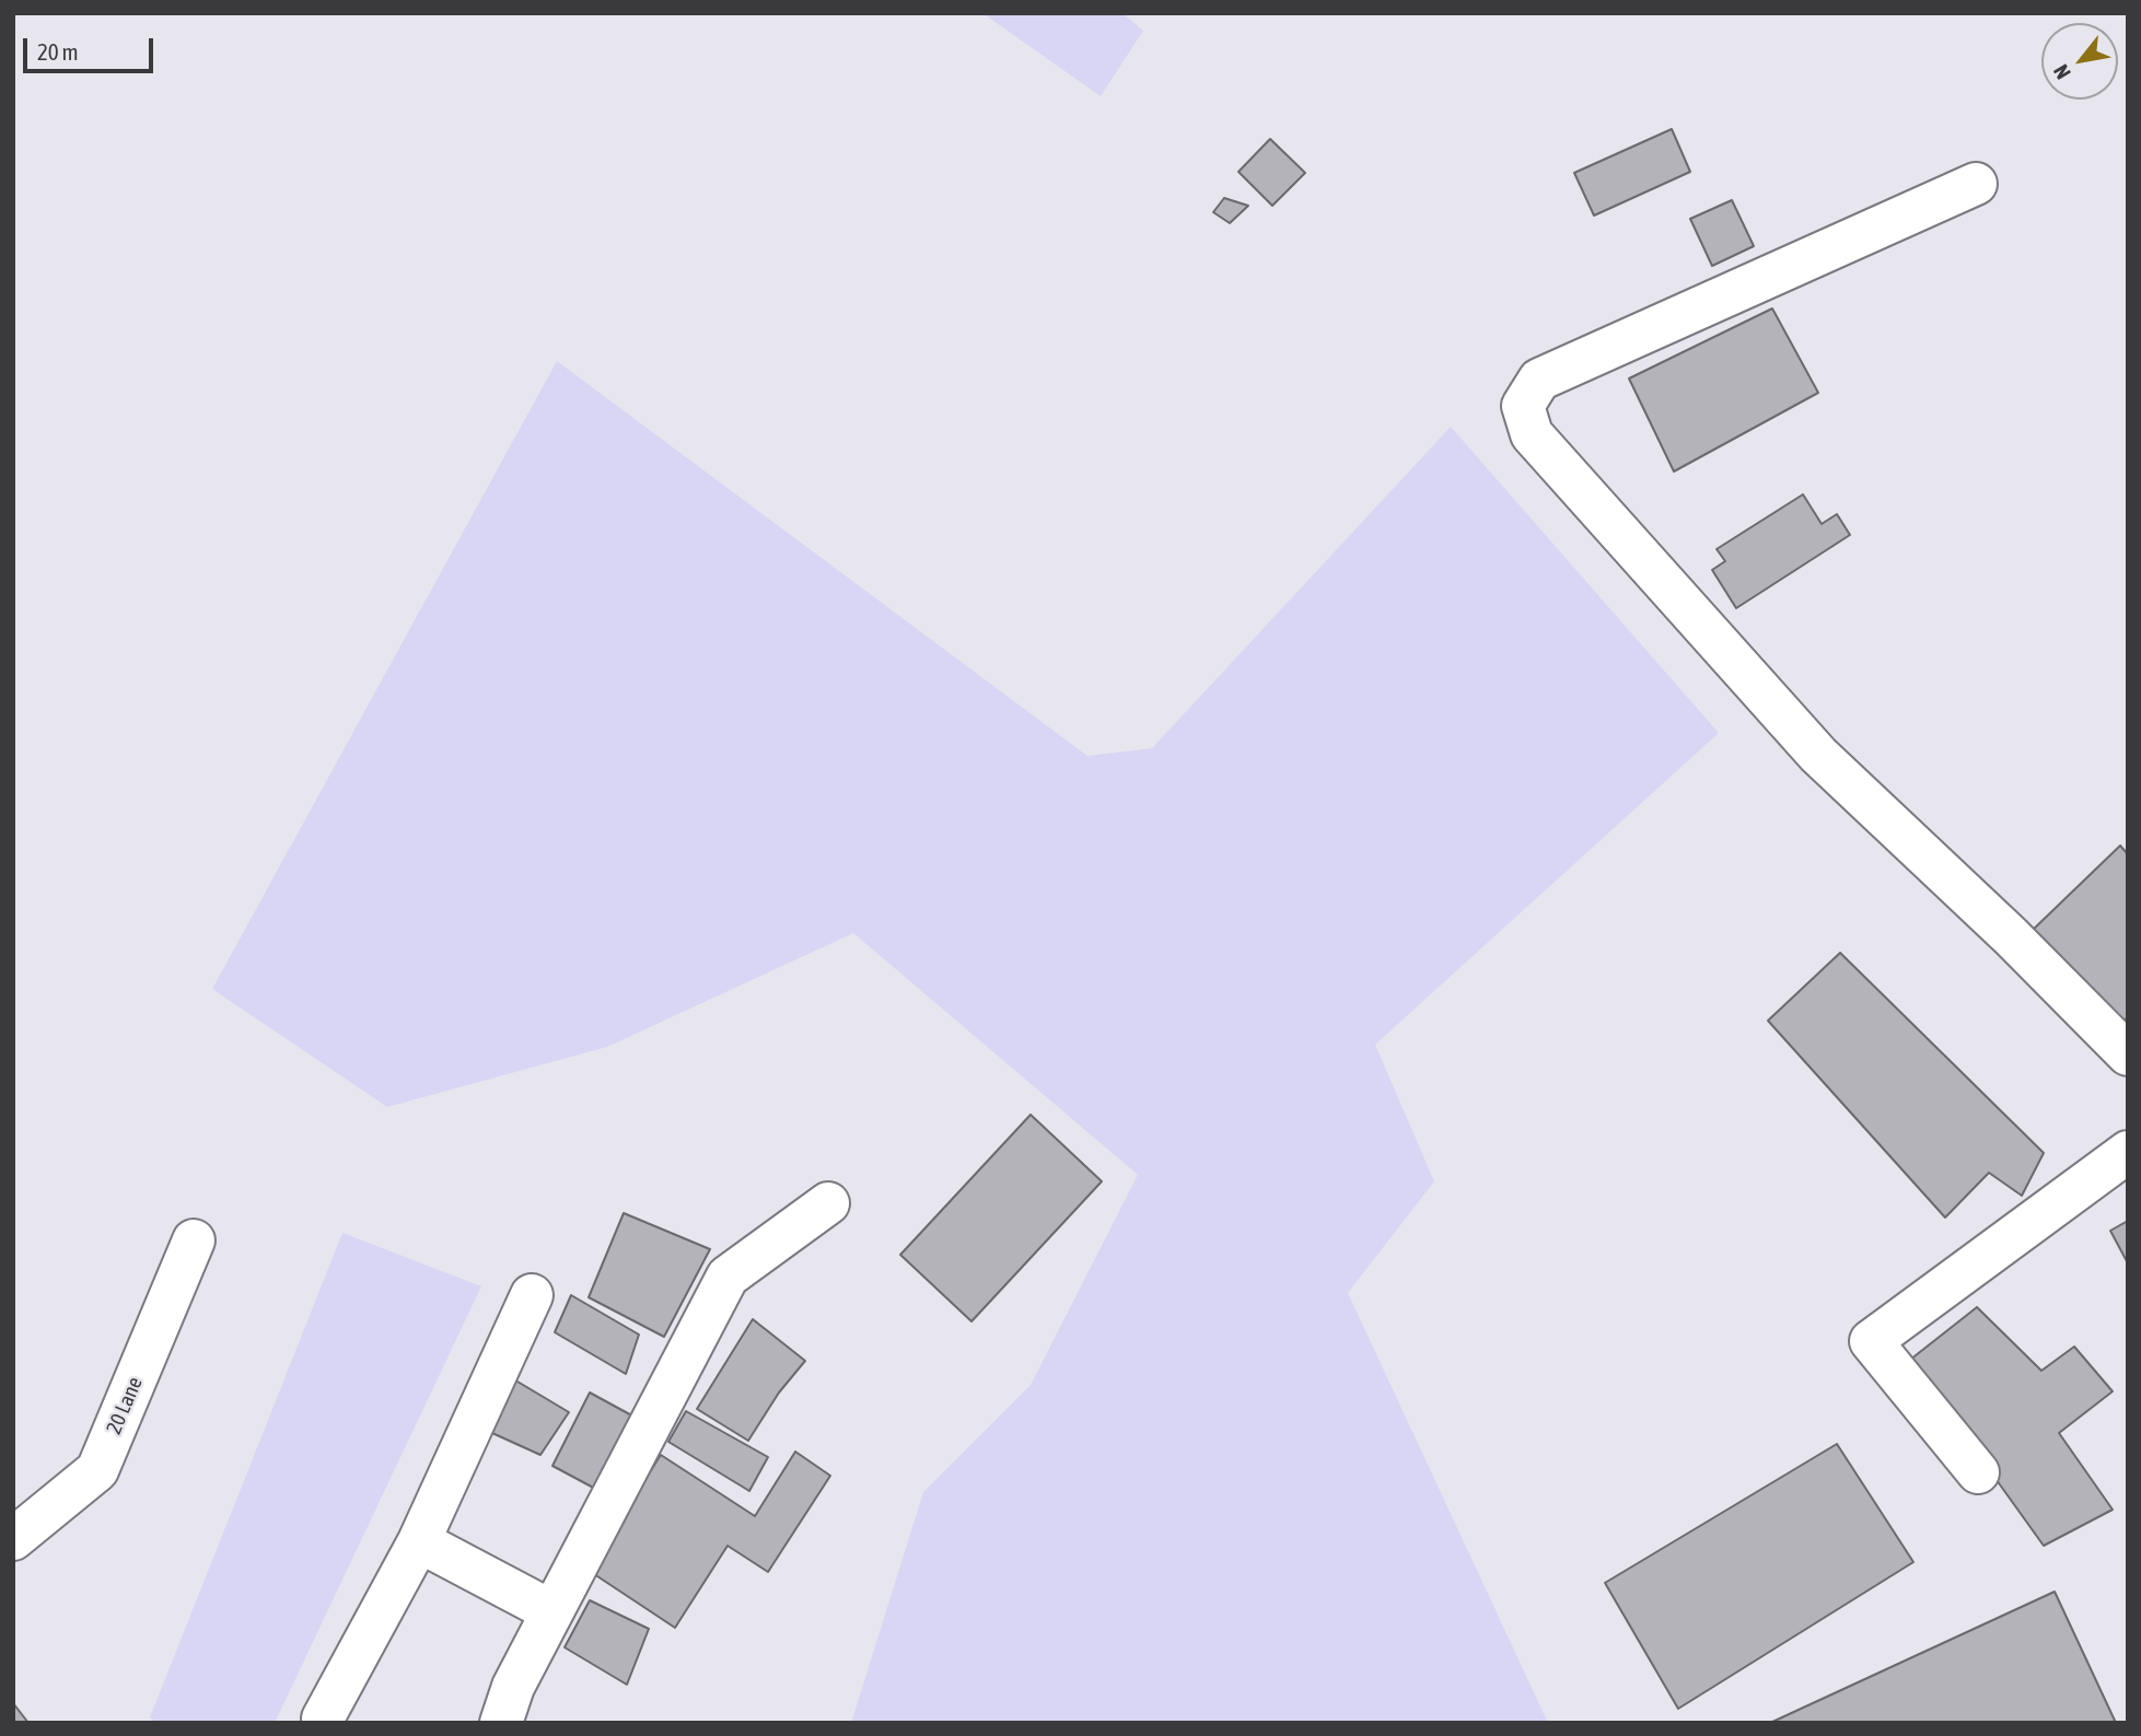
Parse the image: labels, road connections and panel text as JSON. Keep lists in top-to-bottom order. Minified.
{"streets":{"street":["20 Lane"]},"scale_bar":"20 m","north":"bottom left"}
